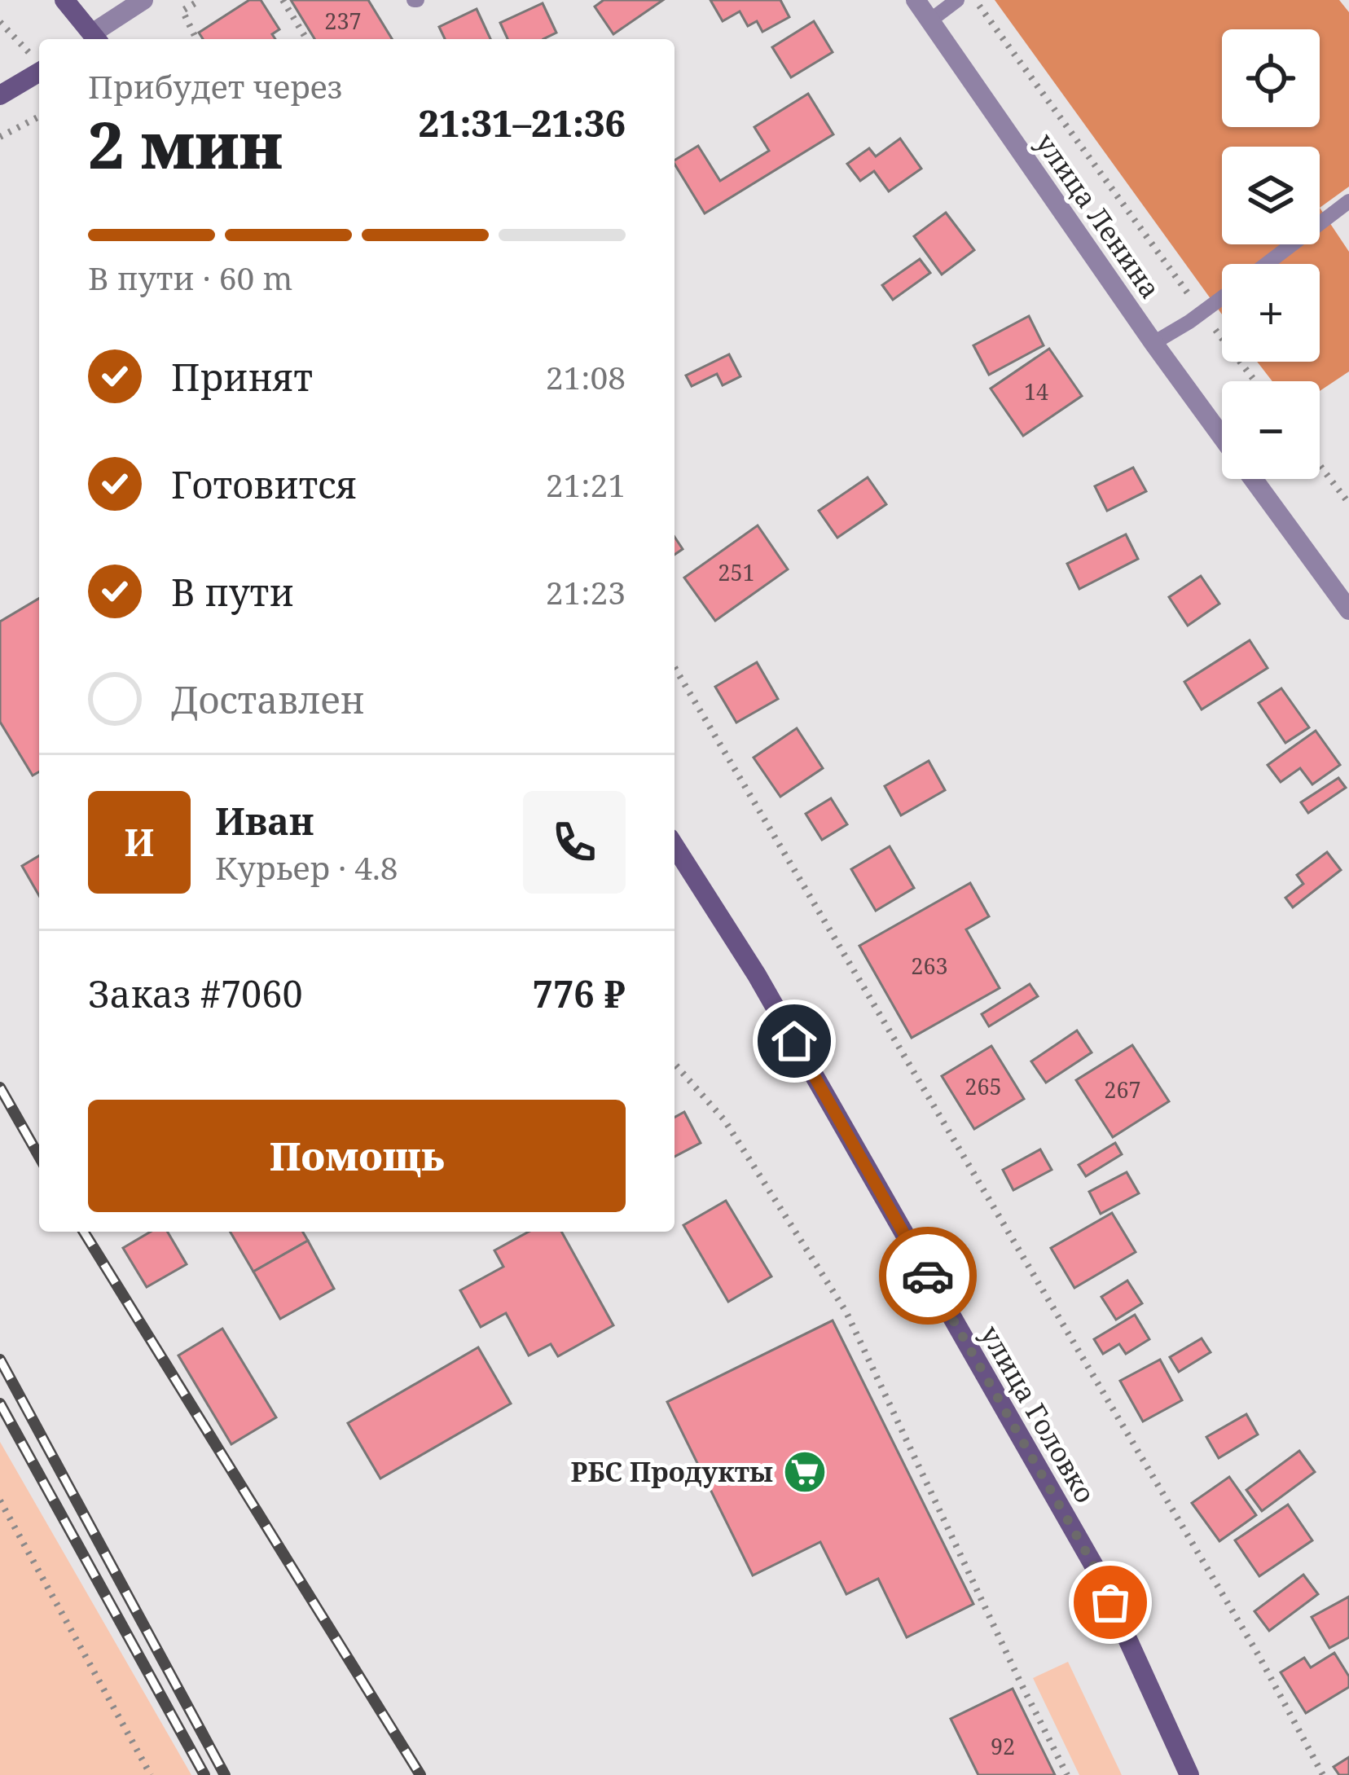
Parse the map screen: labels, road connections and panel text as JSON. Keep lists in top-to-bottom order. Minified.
{"streets":{"main road":["улица Головко"],"street":["улица Ленина"]},"places":{"supermarket":["РБС Продукты"]},"house_numbers":["237","14","251","263","265","267","92"],"page":{"map_buttons":["+","−"],"heading":["2 мин","Прибудет через","21:31–21:36"],"panel":["Иван","Курьер · 4.8","Заказ #7060","776 ₽"],"bar":"В пути · 60 m","list":[["Принят","21:08"],["Готовится","21:21"],["В пути","21:23"],"Доставлен"],"round":"И","buttons":"Помощь"}}
